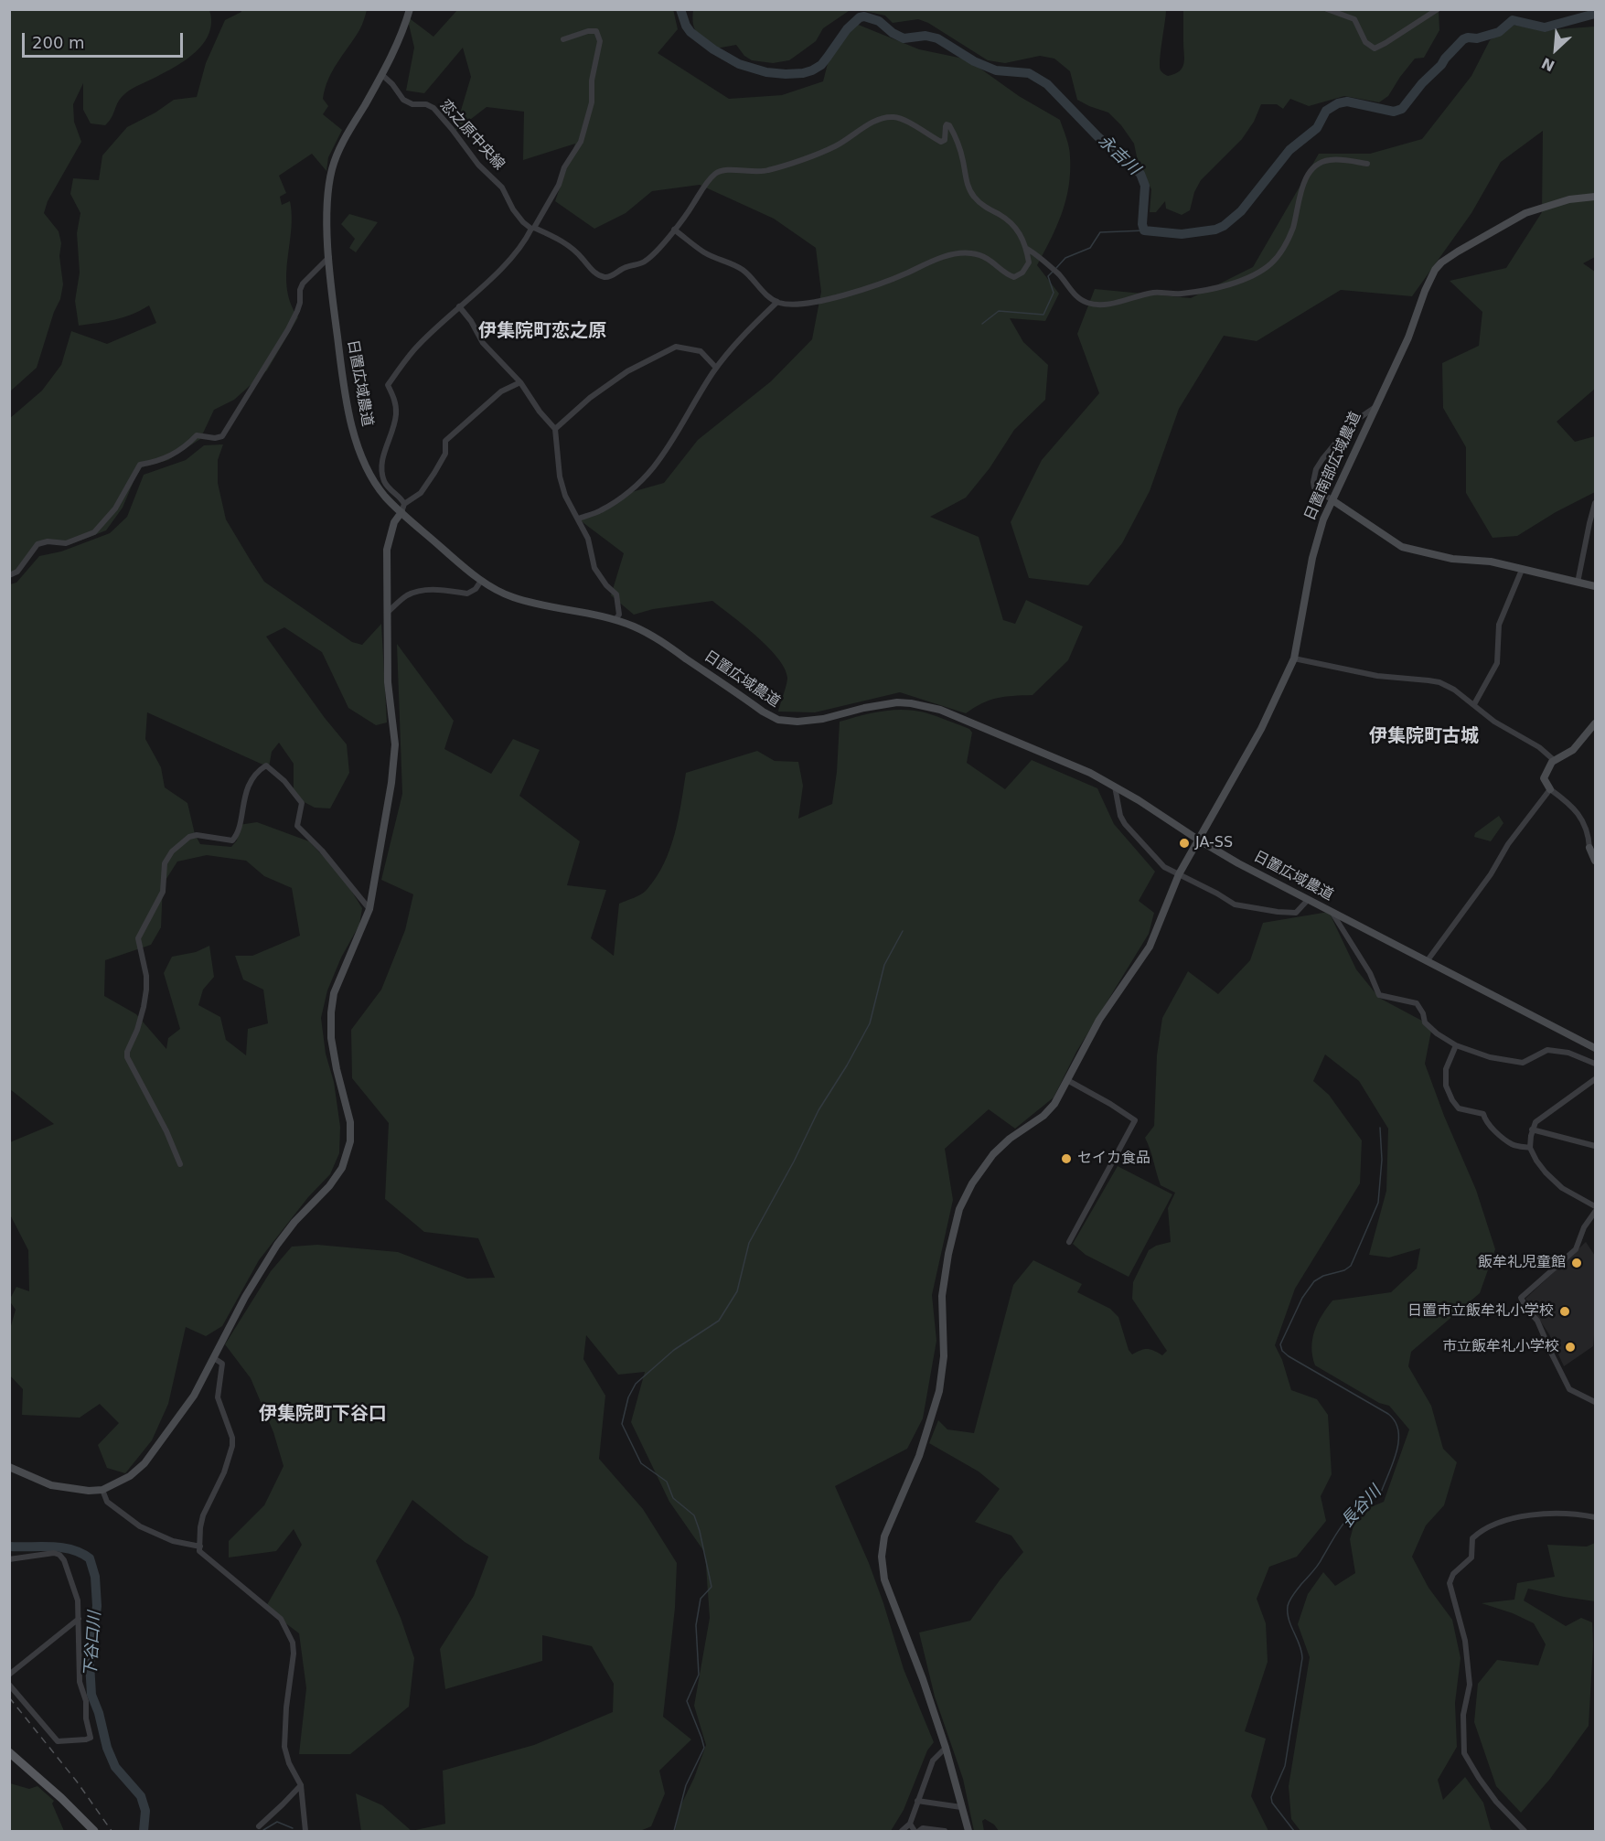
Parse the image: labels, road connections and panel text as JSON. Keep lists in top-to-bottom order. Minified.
{"streets":{"street":["恋之原中央線","日置広域農道","日置南部広域農道"]},"crossings":[["恋之原中央線","日置広域農道"],["日置広域農道","日置南部広域農道"]],"districts":["伊集院町恋之原","伊集院町古城","伊集院町下谷口"],"water":["永吉川","長谷川","下谷口川"],"places":["JA-SS","セイカ食品","飯牟礼児童館","日置市立飯牟礼小学校","市立飯牟礼小学校"],"scale_bar":"200 m","north":"bottom left"}
